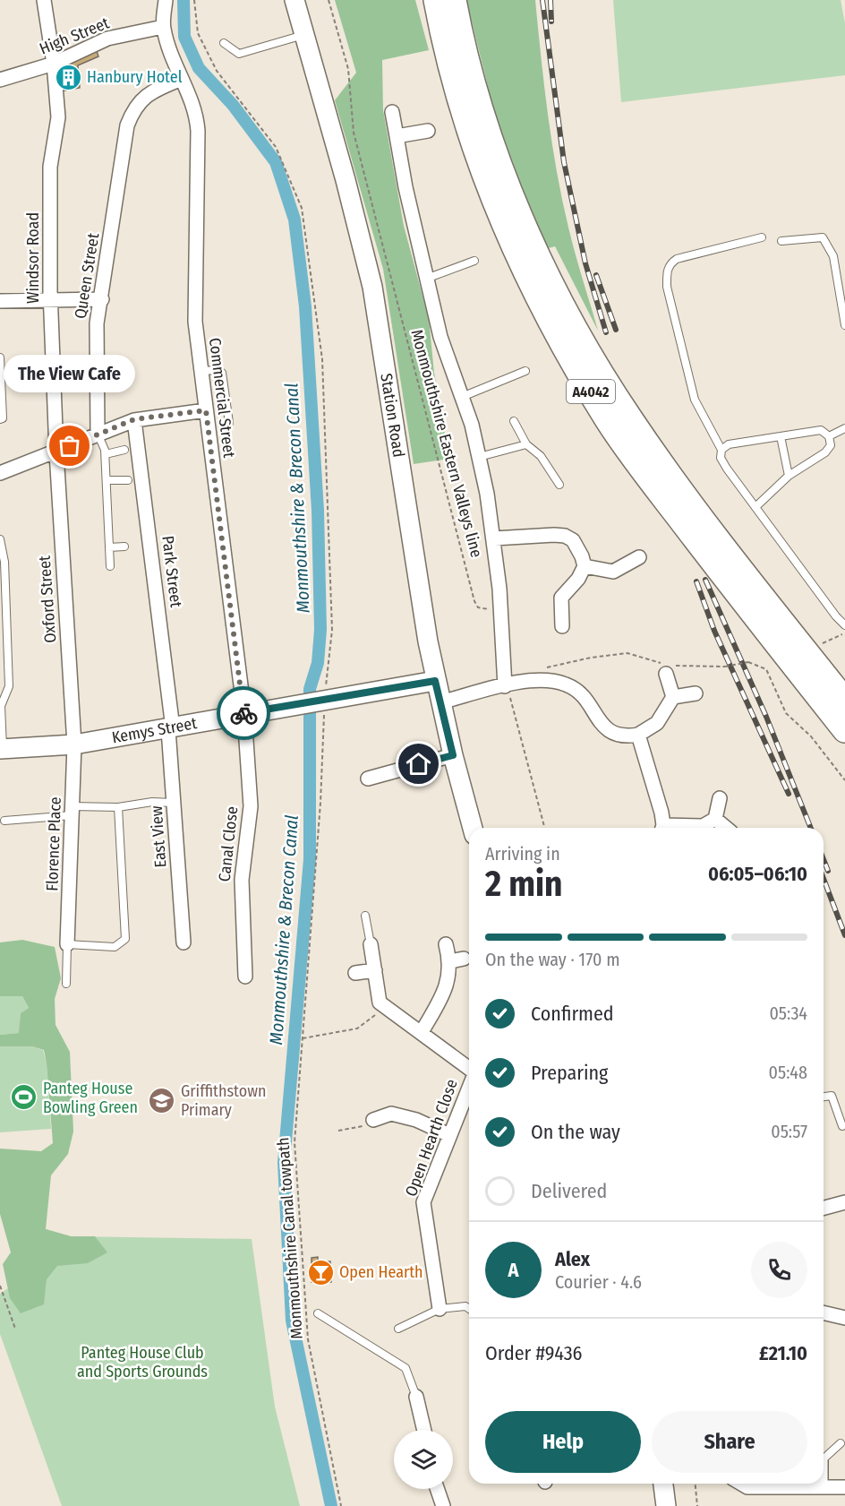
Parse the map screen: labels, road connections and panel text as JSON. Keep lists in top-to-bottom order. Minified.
{"streets":{"highway":["A4042"],"street":["High Street","Windsor Road","Queen Street","Commercial Street","Station Road","Park Street","Oxford Street","Kemys Street","East View","Florence Place","Canal Close","Open Hearth Close"],"path":["Monmouthshire Eastern Valleys line","Monmouthshire Canal towpath"]},"crossings":[["High Street","Windsor Road"],["High Street","Commercial Street"],["Windsor Road","Oxford Street"],["Queen Street","Commercial Street"],["Commercial Street","Kemys Street"],["Commercial Street","Canal Close"],["Station Road","Kemys Street"],["Park Street","Kemys Street"],["Park Street","East View"],["Oxford Street","Kemys Street"],["Oxford Street","Florence Place"],["Kemys Street","East View"],["Kemys Street","Florence Place"],["Kemys Street","Canal Close"],["Kemys Street","Monmouthshire Canal towpath"]],"water":["Monmouthshire & Brecon Canal"],"parks":["Panteg House Club and Sports Grounds"],"places":{"building":["Hanbury Hotel"],"other":["The View Cafe"],"sports":["Panteg House Bowling Green"],"school or university":["Griffithstown Primary"],"bar":["Open Hearth"]},"page":{"bubble":"The View Cafe","heading":["2 min","Arriving in","06:05–06:10"],"panel":["Alex","Courier · 4.6","Order #9436","£21.10"],"bar":"On the way · 170 m","list":[["Confirmed","05:34"],["Preparing","05:48"],["On the way","05:57"],"Delivered"],"round":"A","buttons":["Help","Share"]}}
